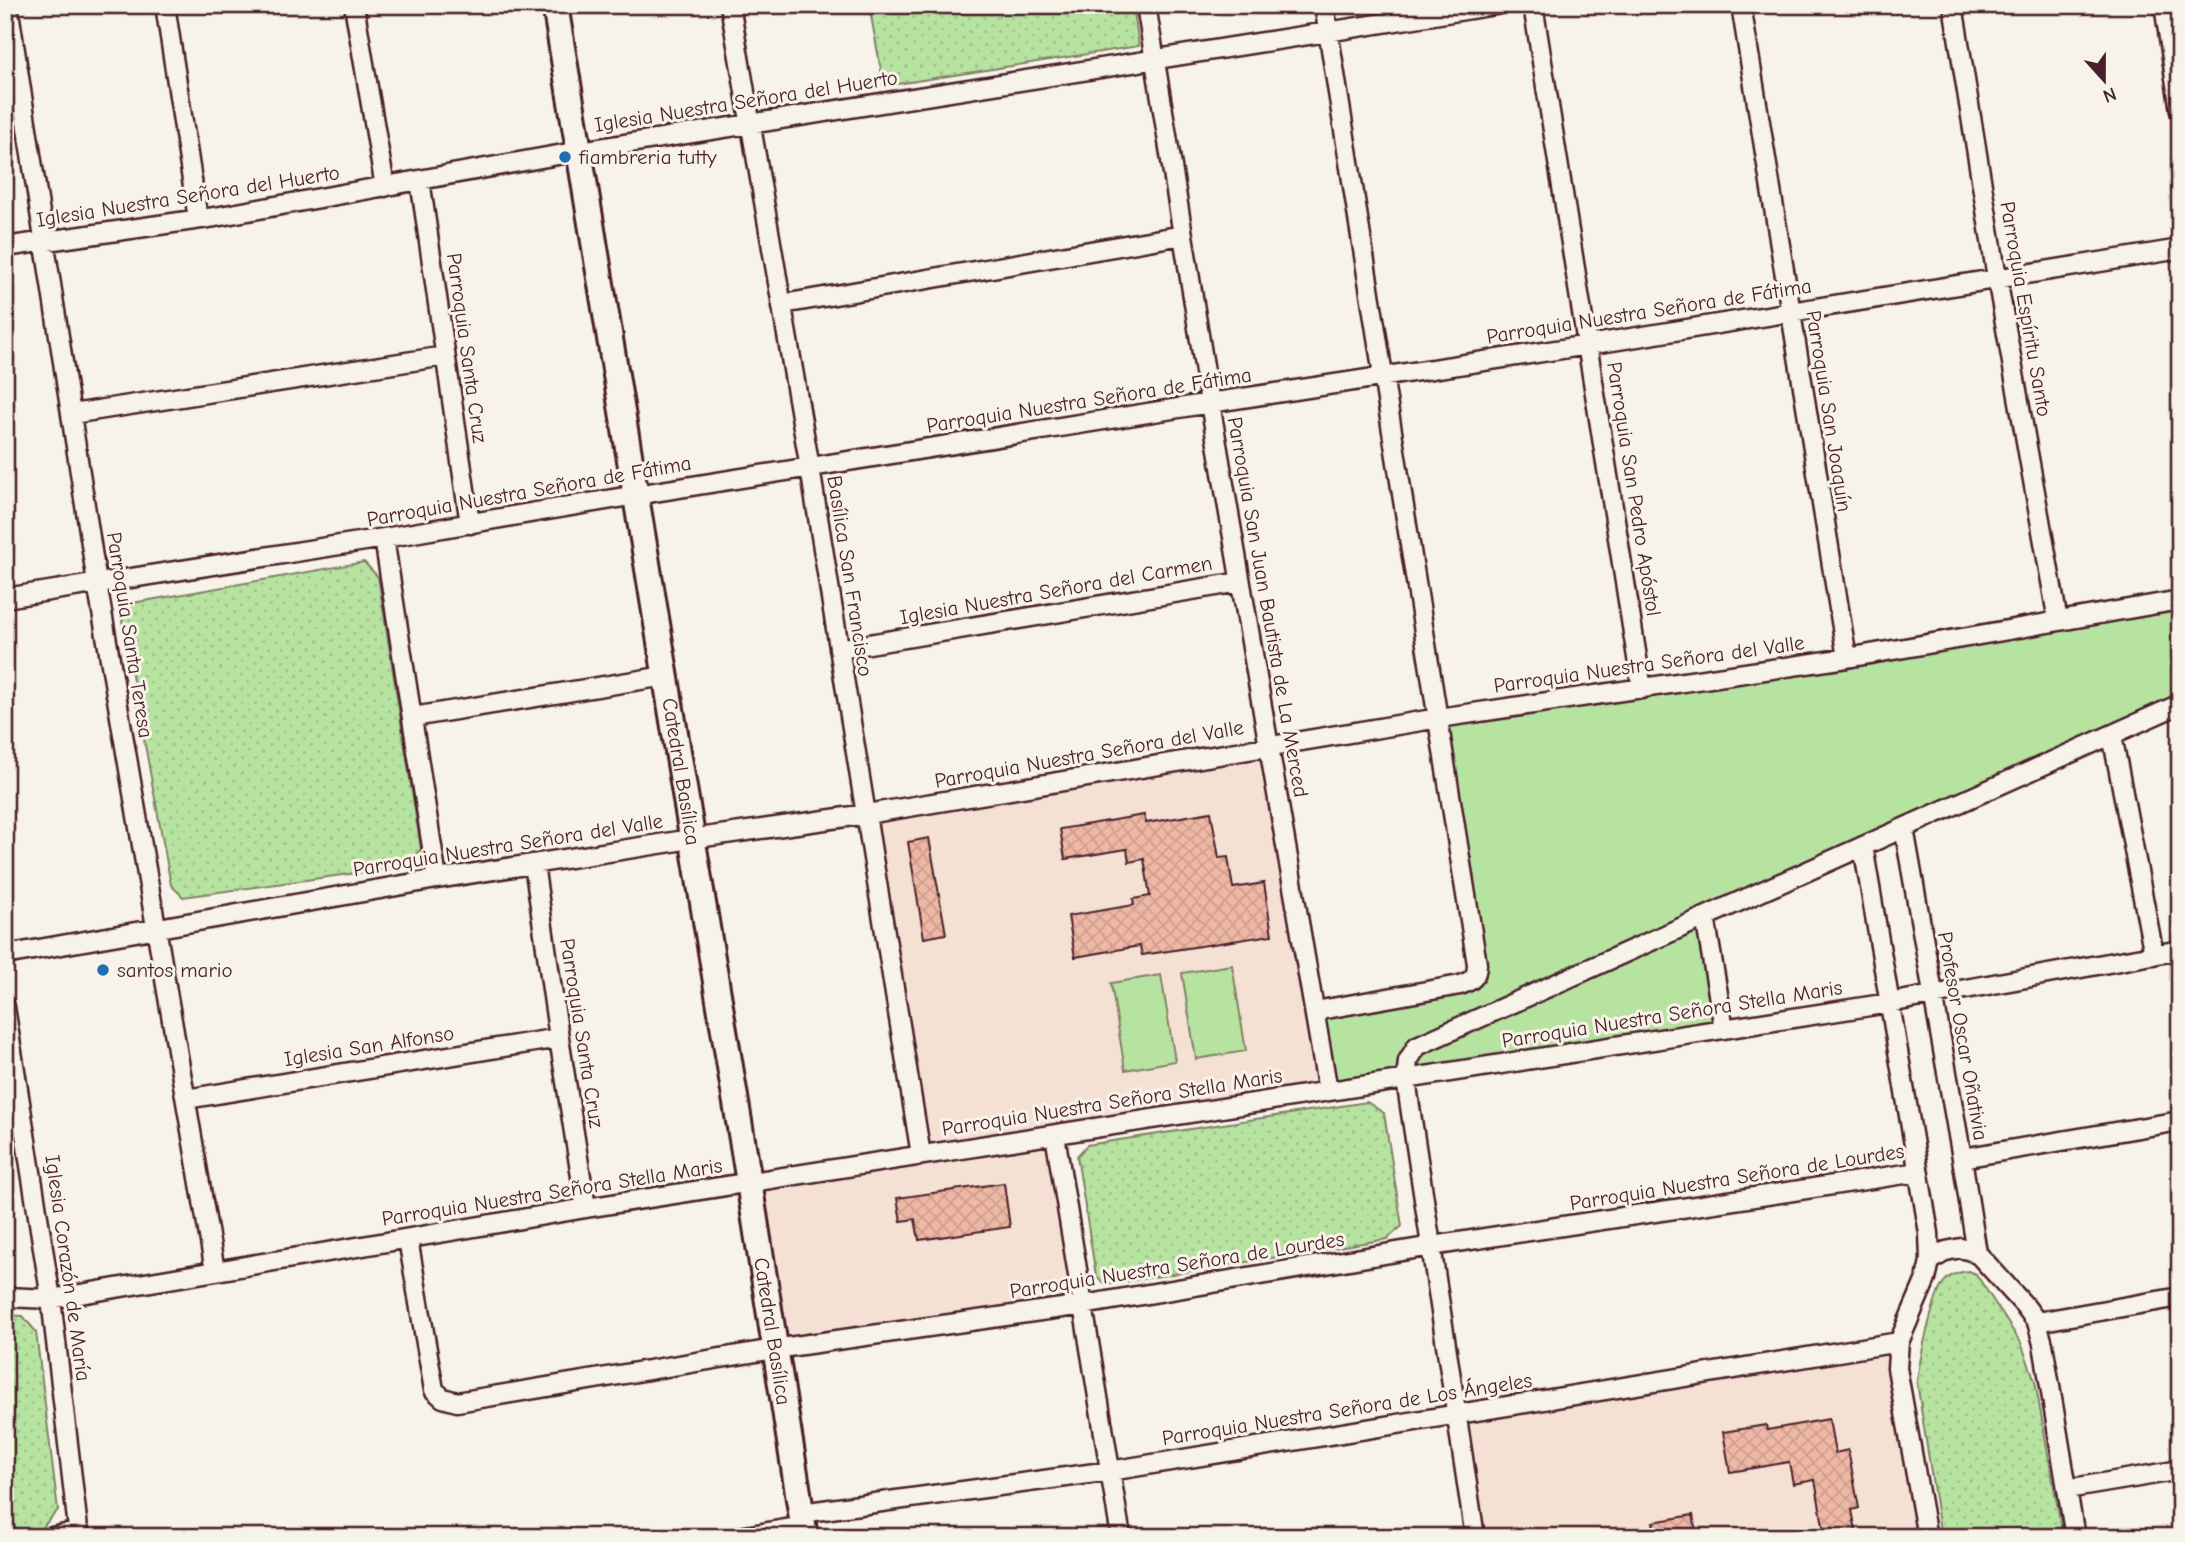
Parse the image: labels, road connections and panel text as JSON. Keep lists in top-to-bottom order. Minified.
{"streets":{"main road":["Catedral Basílica"],"street":["Iglesia Nuestra Señora del Huerto","Parroquia Espíritu Santo","Parroquia Nuestra Señora de Fátima","Parroquia Santa Cruz","Parroquia San Joaquín","Parroquia San Pedro Apóstol","Basílica San Francisco","Iglesia Nuestra Señora del Carmen","Parroquia San Juan Bautista de La Merced","Parroquia Santa Teresa","Parroquia Nuestra Señora del Valle","Parroquia Nuestra Señora Stella Maris","Profesor Oscar Oñativia","Iglesia San Alfonso","Parroquia Nuestra Señora de Lourdes","Iglesia Corazón de María","Parroquia Nuestra Señora de Los Ángeles"]},"crossings":[["Iglesia Nuestra Señora del Huerto","Parroquia Santa Cruz"],["Iglesia Nuestra Señora del Huerto","Basílica San Francisco"],["Iglesia Nuestra Señora del Huerto","Parroquia San Juan Bautista de La Merced"],["Iglesia Nuestra Señora del Huerto","Parroquia Santa Teresa"],["Iglesia Nuestra Señora del Huerto","Catedral Basílica"],["Parroquia Espíritu Santo","Parroquia Nuestra Señora de Fátima"],["Parroquia Espíritu Santo","Parroquia Nuestra Señora del Valle"],["Parroquia Nuestra Señora de Fátima","Parroquia Santa Cruz"],["Parroquia Nuestra Señora de Fátima","Parroquia San Joaquín"],["Parroquia Nuestra Señora de Fátima","Parroquia San Pedro Apóstol"],["Parroquia Nuestra Señora de Fátima","Basílica San Francisco"],["Parroquia Nuestra Señora de Fátima","Parroquia San Juan Bautista de La Merced"],["Parroquia Nuestra Señora de Fátima","Parroquia Santa Teresa"],["Parroquia Nuestra Señora de Fátima","Catedral Basílica"],["Parroquia Santa Cruz","Parroquia Nuestra Señora del Valle"],["Parroquia Santa Cruz","Parroquia Nuestra Señora Stella Maris"],["Parroquia Santa Cruz","Iglesia San Alfonso"],["Parroquia San Joaquín","Parroquia Nuestra Señora del Valle"],["Parroquia San Pedro Apóstol","Parroquia Nuestra Señora del Valle"],["Basílica San Francisco","Iglesia Nuestra Señora del Carmen"],["Basílica San Francisco","Parroquia Nuestra Señora del Valle"],["Basílica San Francisco","Parroquia Nuestra Señora Stella Maris"],["Iglesia Nuestra Señora del Carmen","Parroquia San Juan Bautista de La Merced"],["Parroquia San Juan Bautista de La Merced","Parroquia Nuestra Señora del Valle"],["Parroquia San Juan Bautista de La Merced","Parroquia Nuestra Señora Stella Maris"],["Parroquia Santa Teresa","Parroquia Nuestra Señora del Valle"],["Parroquia Santa Teresa","Parroquia Nuestra Señora Stella Maris"],["Parroquia Santa Teresa","Iglesia San Alfonso"],["Parroquia Nuestra Señora del Valle","Catedral Basílica"],["Catedral Basílica","Parroquia Nuestra Señora Stella Maris"],["Catedral Basílica","Parroquia Nuestra Señora de Lourdes"],["Catedral Basílica","Parroquia Nuestra Señora de Los Ángeles"],["Parroquia Nuestra Señora Stella Maris","Profesor Oscar Oñativia"],["Parroquia Nuestra Señora Stella Maris","Parroquia Nuestra Señora de Lourdes"],["Parroquia Nuestra Señora Stella Maris","Iglesia Corazón de María"]],"places":["fiambreria tutty","santos mario"],"north":"bottom"}
